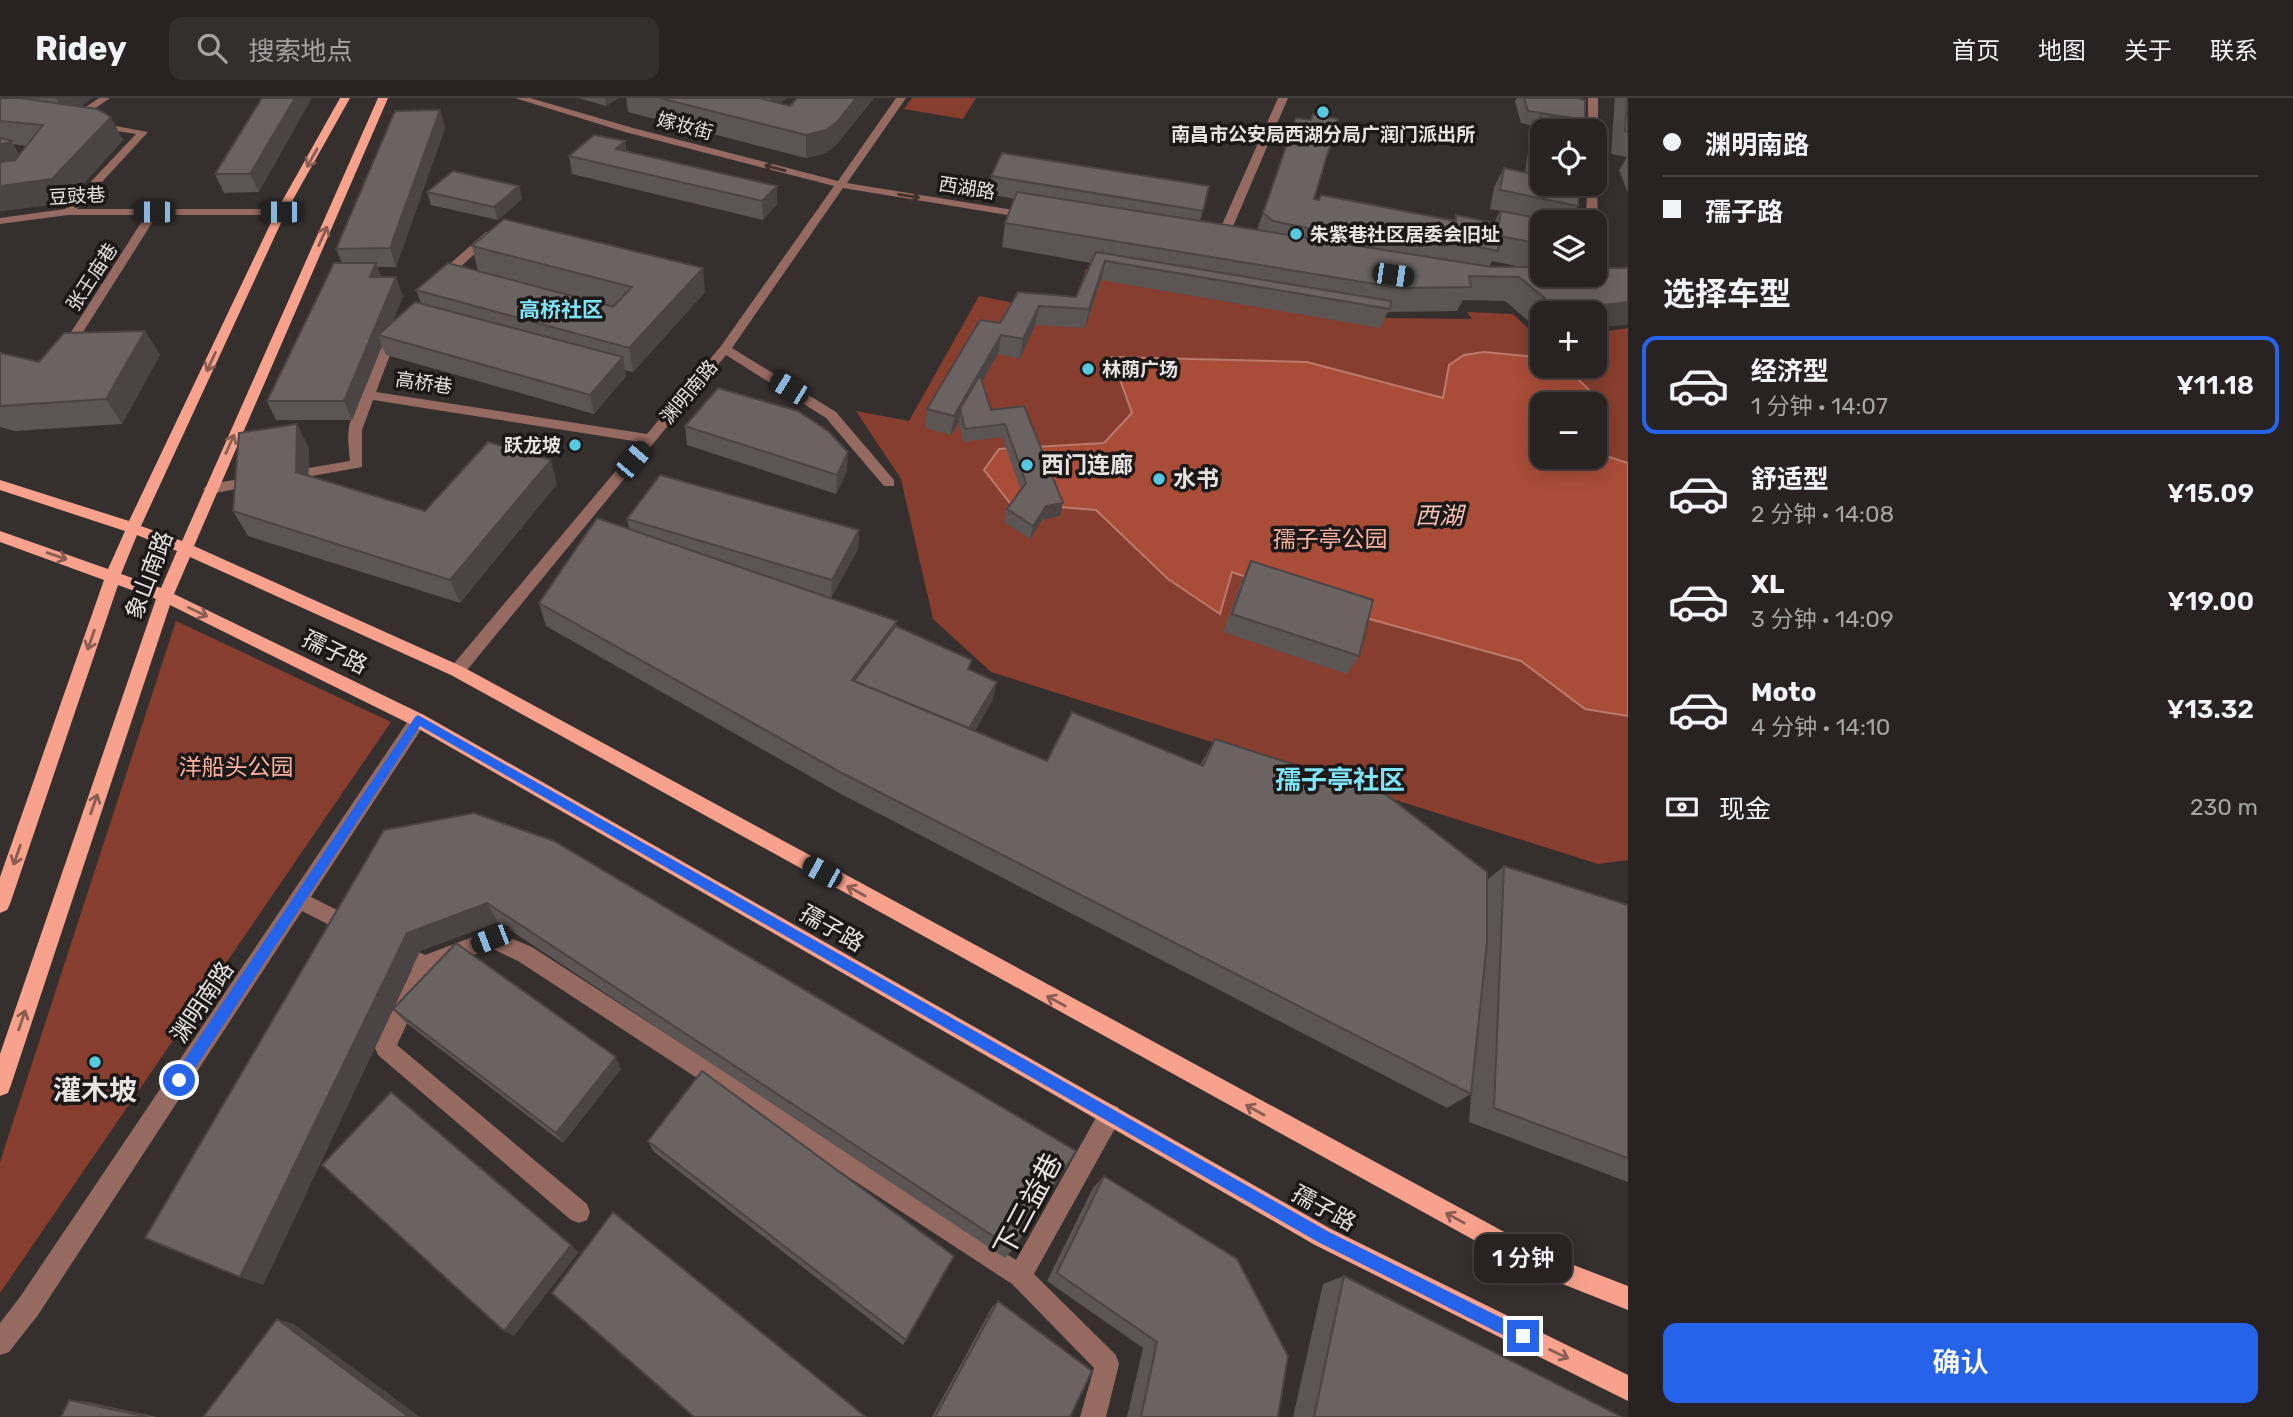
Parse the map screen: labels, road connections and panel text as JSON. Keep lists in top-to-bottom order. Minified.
{"streets":{"main road":["象山南路","孺子路"],"street":["嫁妆街","西湖路","豆豉巷","张王庙巷","高桥巷","渊明南路","下三益巷"]},"crossings":[["嫁妆街","西湖路"],["嫁妆街","渊明南路"],["西湖路","渊明南路"],["豆豉巷","张王庙巷"],["豆豉巷","象山南路"],["高桥巷","渊明南路"],["高桥巷","象山南路"],["渊明南路","孺子路"],["象山南路","孺子路"],["孺子路","下三益巷"]],"one_way":["嫁妆街","西湖路"],"districts":["高桥社区","孺子亭社区"],"water":["西湖"],"parks":["孺子亭公园","洋船头公园"],"places":["南昌市公安局西湖分局广润门派出所","朱紫巷社区居委会旧址","林荫广场","跃龙坡","西门连廊","水书","灌木坡"],"page":{"header":"Ridey","search":"搜索地点","nav":["首页","地图","关于","联系"],"banner":["渊明南路","孺子路"],"map_buttons":["+","−"],"heading":"选择车型","list":[{"name":"经济型","note":"1 分钟 · 14:07","value":"¥11.18"},{"name":"舒适型","note":"2 分钟 · 14:08","value":"¥15.09"},{"name":"XL","note":"3 分钟 · 14:09","value":"¥19.00"},{"name":"Moto","note":"4 分钟 · 14:10","value":"¥13.32"}],"pay":["现金","230 m"],"bubble":"1 分钟","buttons":"确认"}}
